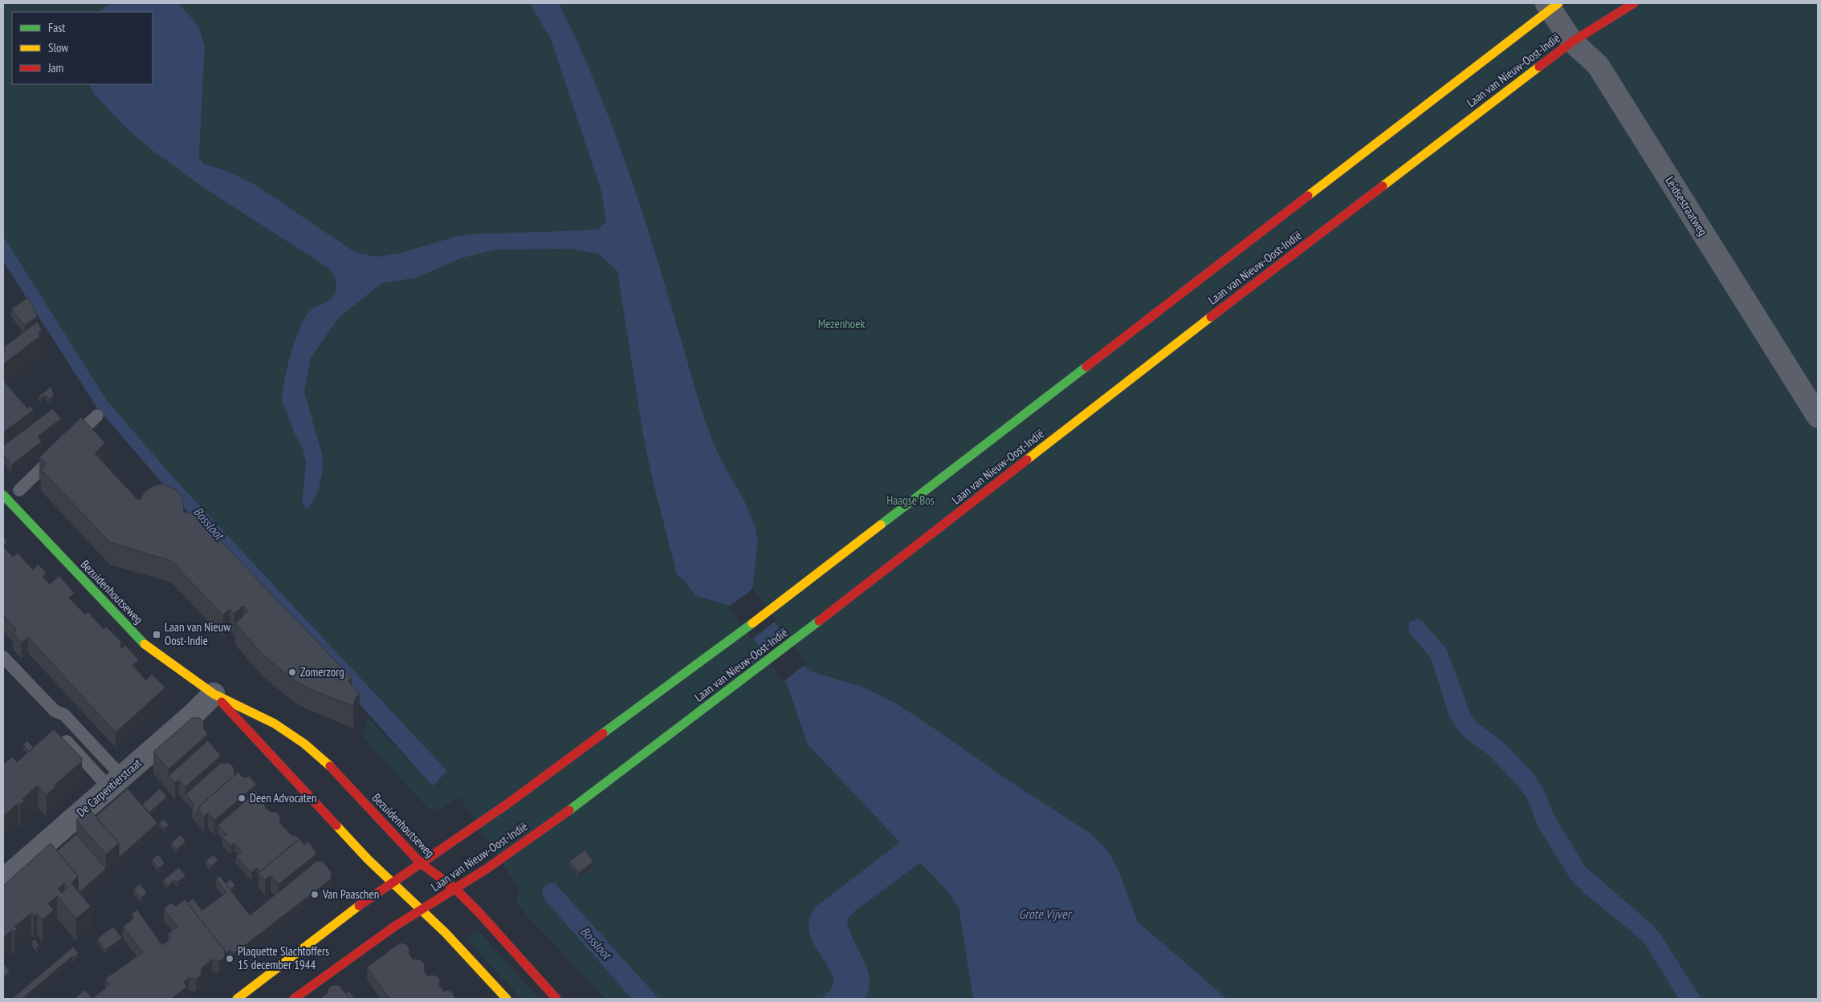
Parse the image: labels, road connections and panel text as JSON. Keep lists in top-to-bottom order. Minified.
{"streets":{"main road":["Laan van Nieuw-Oost-Indië","Bezuidenhoutseweg"],"street":["Leidsestraatweg","De Carpentierstraat"]},"crossings":[["Laan van Nieuw-Oost-Indië","Leidsestraatweg"],["Laan van Nieuw-Oost-Indië","Bezuidenhoutseweg"],["Bezuidenhoutseweg","De Carpentierstraat"]],"water":["Bossloot","Grote Vijver"],"parks":["Mezenhoek","Haagse Bos"],"places":{"transit":["Laan van Nieuw Oost-Indie"],"other":["Zomerzorg","Deen Advocaten","Van Paaschen","Plaquette Slachtoffers 15 december 1944"]},"legend":["Fast","Slow","Jam"]}
